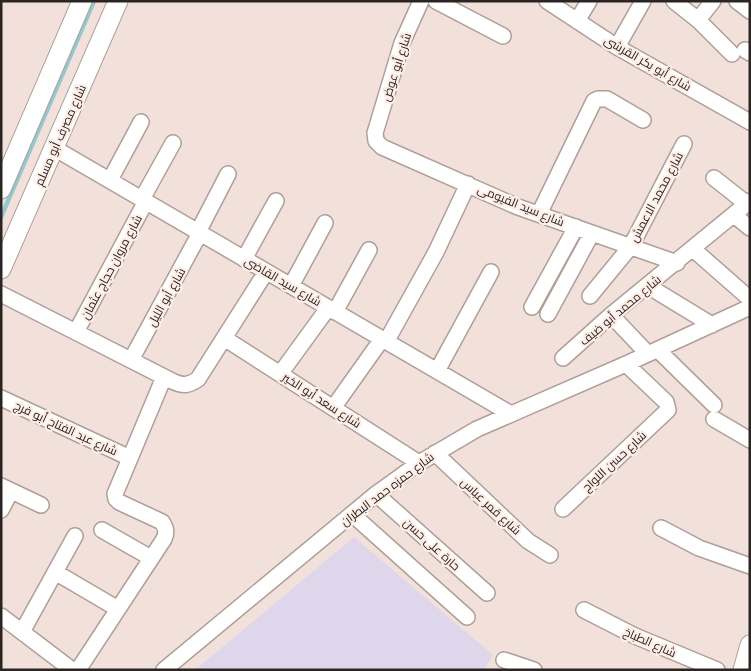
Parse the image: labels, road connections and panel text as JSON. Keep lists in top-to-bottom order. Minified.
{"streets":{"street":["شارع أبو بكر القرشى","شارع أبو عوض","شارع مصرف أبو مسلم","شارع محمد الاعمش","شارع سيد الفيومى","شارع مروان حجاج عثمان","شارع سيد القاضى","شارع أبو الليل","شارع محمد أبو ضيف","شارع سعد أبو الخير","شارع عبد الفتاح أبو فرج","شارع حسن اللواح","شارع حمزه حمد البطران","شارع قمر عباس","حارة على حسن","شارع الطباخ"]},"crossings":[["شارع أبو عوض","شارع سيد الفيومى"],["شارع مصرف أبو مسلم","شارع سيد القاضى"],["شارع محمد الاعمش","شارع سيد الفيومى"],["شارع سيد الفيومى","شارع محمد أبو ضيف"],["شارع مروان حجاج عثمان","شارع سيد القاضى"],["شارع سيد القاضى","شارع أبو الليل"],["شارع سيد القاضى","شارع حمزه حمد البطران"],["شارع سعد أبو الخير","شارع حمزه حمد البطران"],["شارع حسن اللواح","شارع حمزه حمد البطران"],["شارع حمزه حمد البطران","شارع قمر عباس"],["شارع حمزه حمد البطران","حارة على حسن"]]}
